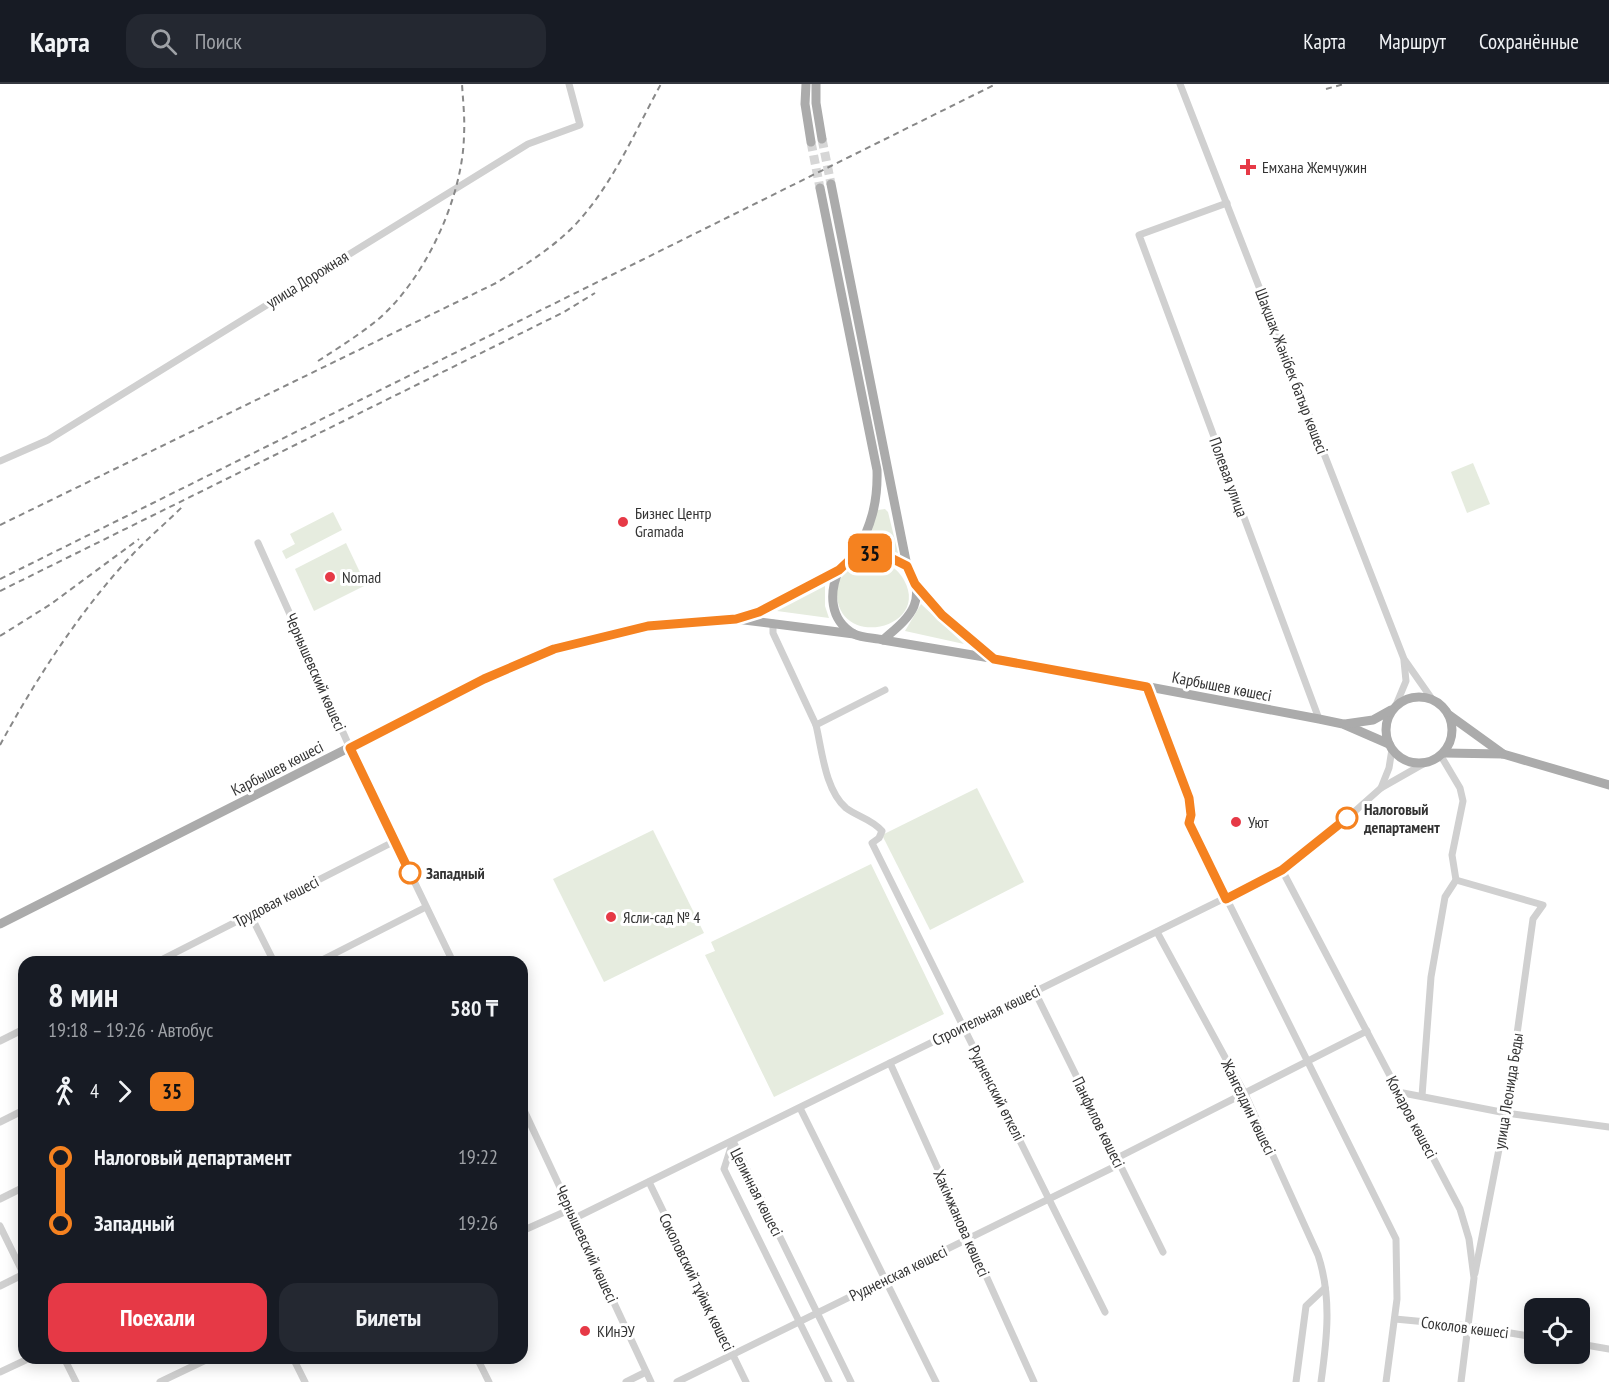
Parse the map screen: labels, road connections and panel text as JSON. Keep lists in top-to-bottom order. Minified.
{"streets":{"main road":["Карбышев көшесі"],"street":["улица Дорожная","Шақшақ Жәнібек батыр көшесі","Полевая улица","Чернышевский көшесі","Трудовая көшесі","Строительная көшесі","улица Леонида Беды","Рудненский өткелі","Жангелдин көшесі","Комаров көшесі","Панфилов көшесі","Целинная көшесі","Хакімжанова көшесі","Рудненская көшесі","Соколовский тұйық көшесі","Соколов көшесі"]},"crossings":[["Шақшақ Жәнібек батыр көшесі","Полевая улица"],["Шақшақ Жәнібек батыр көшесі","Строительная көшесі"],["Полевая улица","Карбышев көшесі"],["Чернышевский көшесі","Карбышев көшесі"],["Чернышевский көшесі","Трудовая көшесі"],["Чернышевский көшесі","Строительная көшесі"],["Строительная көшесі","Рудненский өткелі"],["Строительная көшесі","Жангелдин көшесі"],["Строительная көшесі","Комаров көшесі"],["Строительная көшесі","Панфилов көшесі"],["Строительная көшесі","Целинная көшесі"],["Строительная көшесі","Хакімжанова көшесі"],["Строительная көшесі","Соколовский тұйық көшесі"],["улица Леонида Беды","Комаров көшесі"],["Рудненский өткелі","Рудненская көшесі"],["Жангелдин көшесі","Рудненская көшесі"],["Комаров көшесі","Рудненская көшесі"],["Комаров көшесі","Соколов көшесі"],["Панфилов көшесі","Рудненская көшесі"],["Целинная көшесі","Рудненская көшесі"],["Хакімжанова көшесі","Рудненская көшесі"],["Рудненская көшесі","Соколовский тұйық көшесі"]],"places":{"health":["Емхана Жемчужин"],"other":["Бизнес Центр Gramada","Nomad","Налоговый департамент","Уют","Западный","Ясли-сад № 4","КИнЭУ"]},"lines":["bus line 35"],"page":{"header":"Карта","search":"Поиск","nav":["Карта","Маршрут","Сохранённые"],"on_map":"35","heading":["8 мин","19:18 – 19:26 · Автобус","580 ₸"],"legs":["4","35"],"list":[{"name":"Налоговый департамент","value":"19:22"},{"name":"Западный","value":"19:26"}],"buttons":["Поехали","Билеты"]}}
